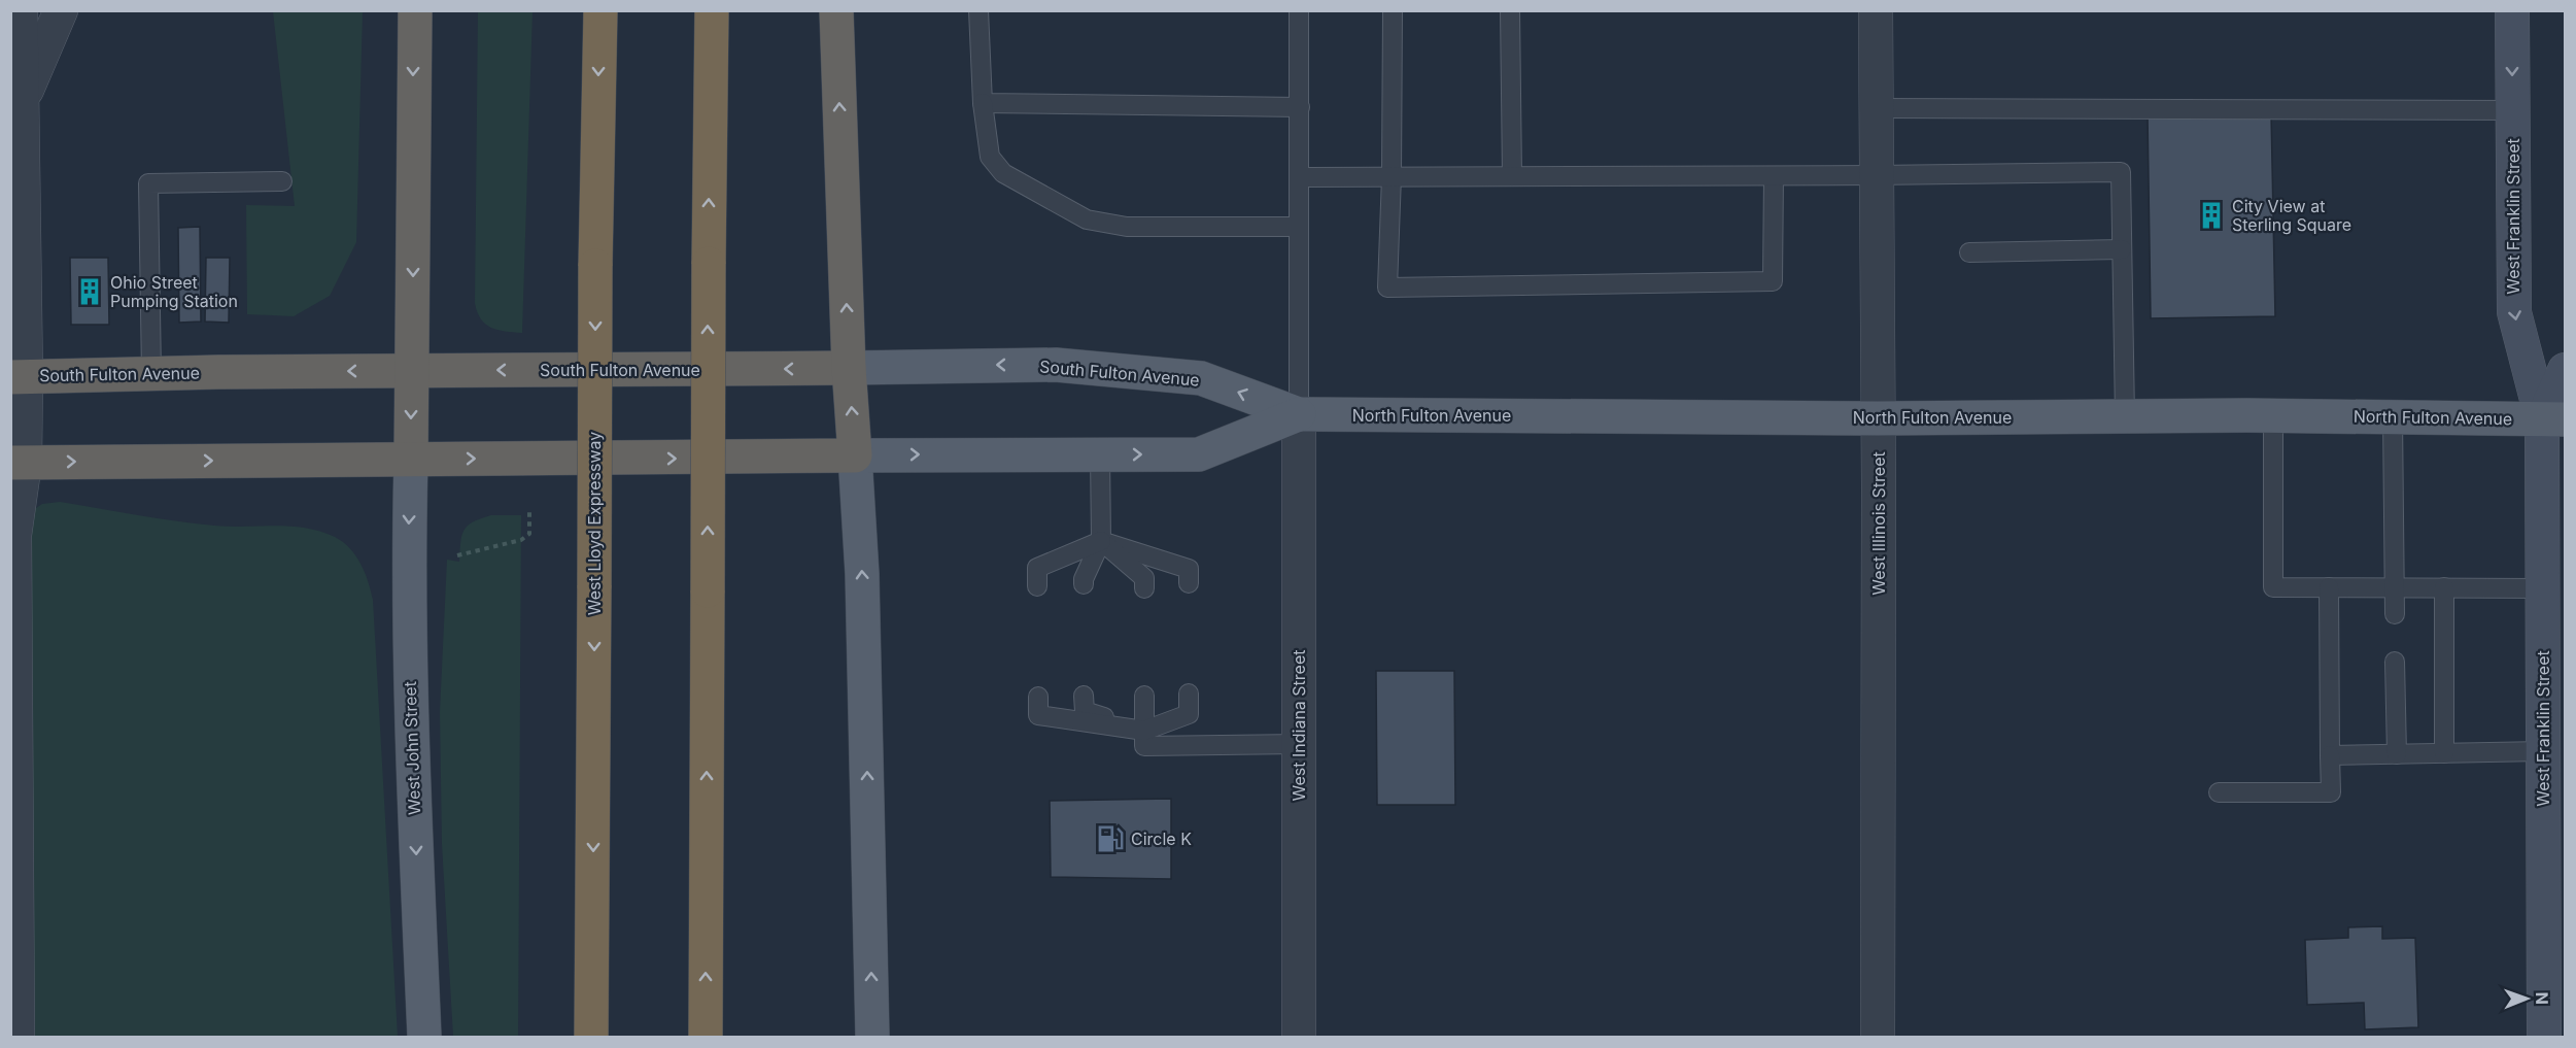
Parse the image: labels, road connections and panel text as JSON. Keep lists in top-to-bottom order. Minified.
{"streets":{"highway":["South Fulton Avenue","West Lloyd Expressway"],"main road":["West Franklin Street","North Fulton Avenue","West John Street"],"street":["West Illinois Street","West Indiana Street"]},"crossings":[["West Franklin Street","North Fulton Avenue"],["South Fulton Avenue","North Fulton Avenue"],["South Fulton Avenue","West Indiana Street"],["North Fulton Avenue","West Illinois Street"],["North Fulton Avenue","West Indiana Street"]],"one_way":["West Franklin Street","West John Street"],"places":{"building":["City View at Sterling Square","Ohio Street Pumping Station"],"fuel station":["Circle K"]},"north":"right"}
